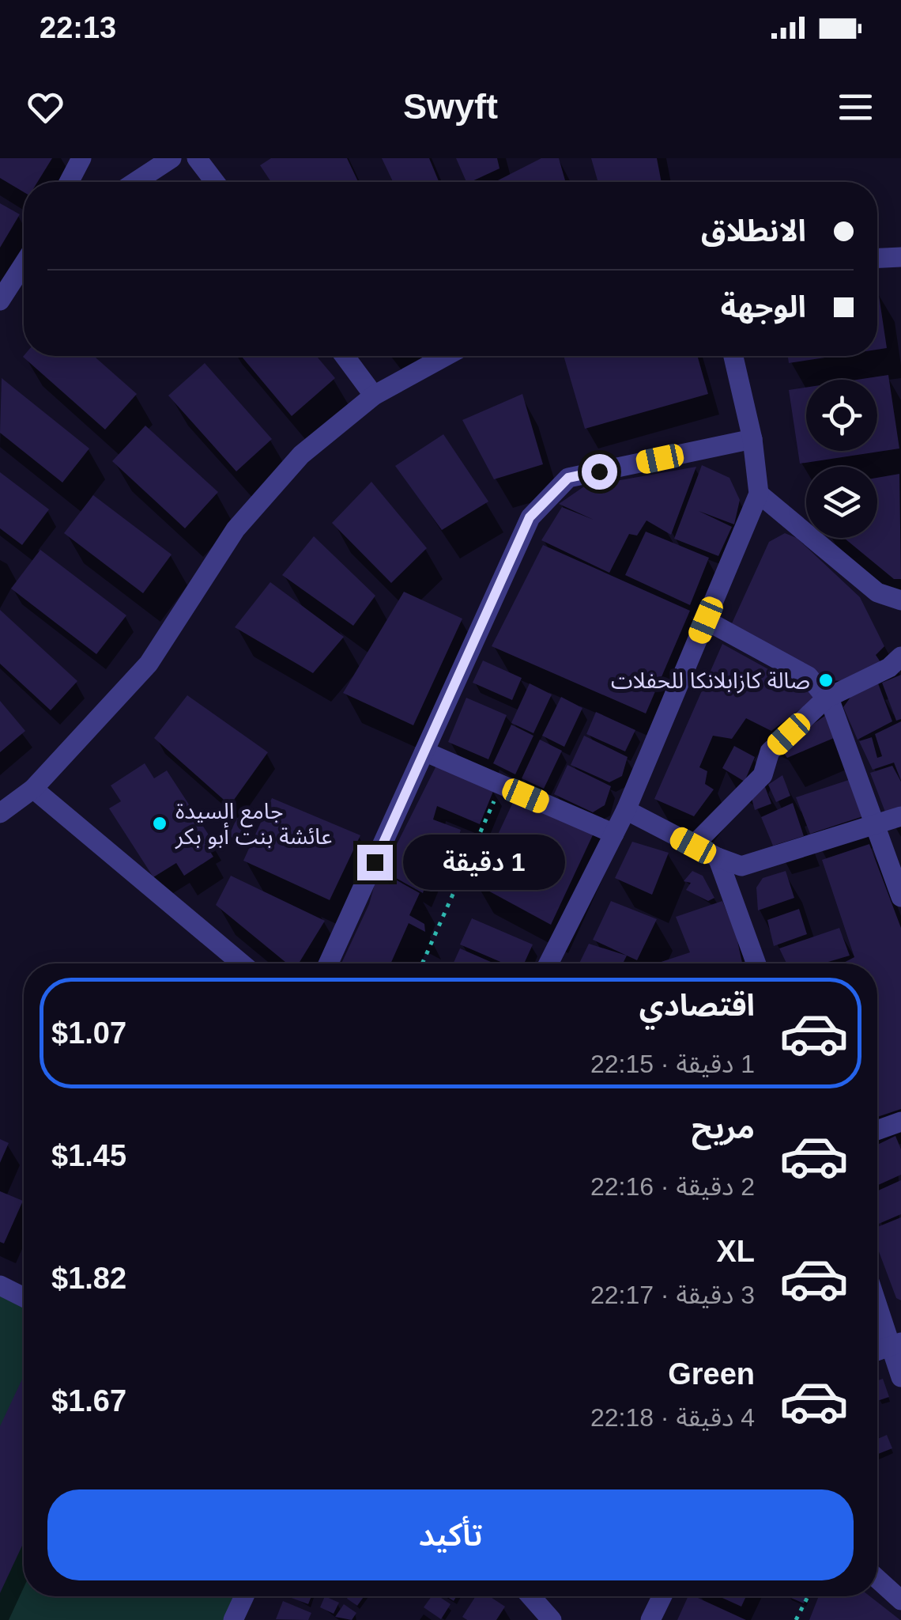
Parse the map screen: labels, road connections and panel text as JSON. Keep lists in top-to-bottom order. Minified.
{"places":["صالة كازابلانكا للحفلات","جامع السيدة عائشة بنت أبو بكر"],"page":{"status":"22:13","header":"Swyft","banner":["الانطلاق","الوجهة"],"bubble":"1 دقيقة","list":[{"name":"اقتصادي","note":"1 دقيقة · 22:15","value":"$1.07"},{"name":"مريح","note":"2 دقيقة · 22:16","value":"$1.45"},{"name":"XL","note":"3 دقيقة · 22:17","value":"$1.82"},{"name":"Green","note":"4 دقيقة · 22:18","value":"$1.67"}],"buttons":"تأكيد"}}
